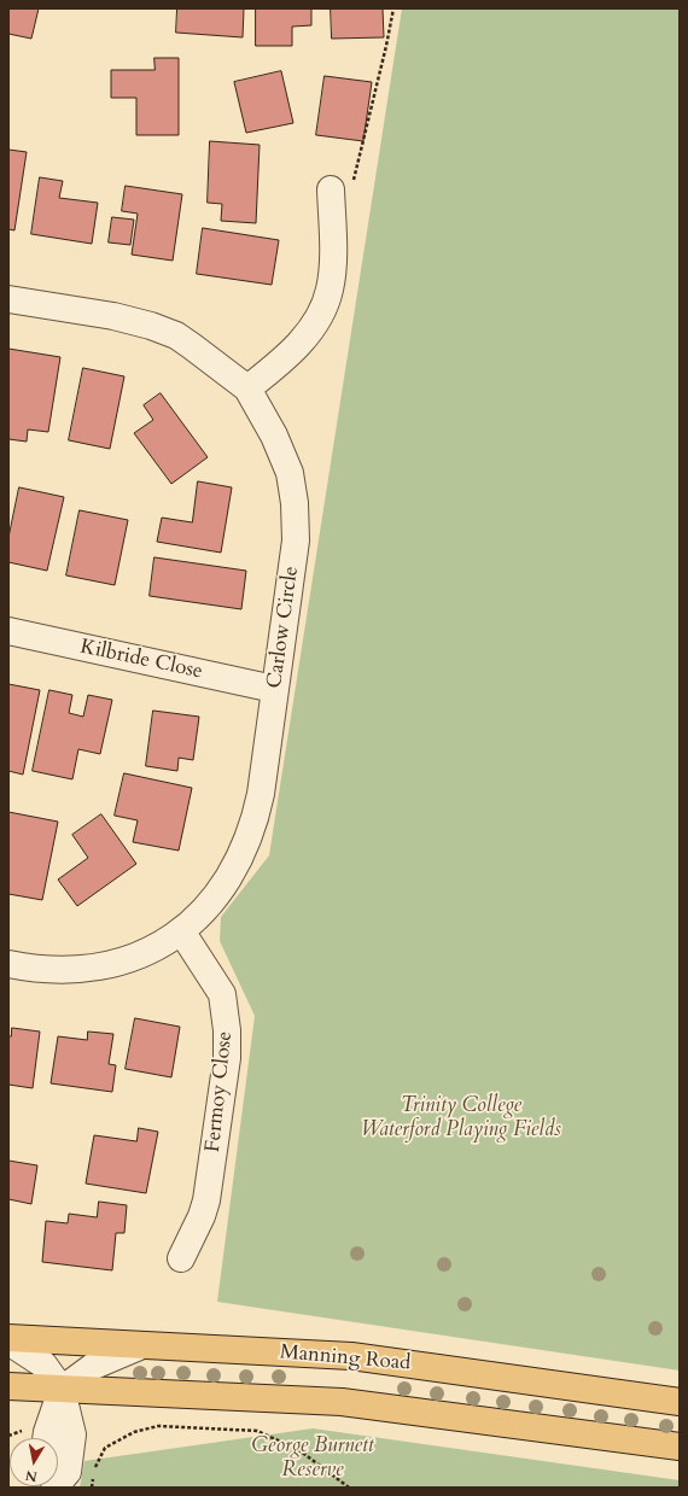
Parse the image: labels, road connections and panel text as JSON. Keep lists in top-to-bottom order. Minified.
{"streets":{"main road":["Manning Road"],"street":["Carlow Circle","Kilbride Close","Fermoy Close"]},"crossings":[["Carlow Circle","Kilbride Close"],["Carlow Circle","Fermoy Close"]],"parks":["Trinity College Waterford Playing Fields","George Burnett Reserve"],"north":"bottom"}
